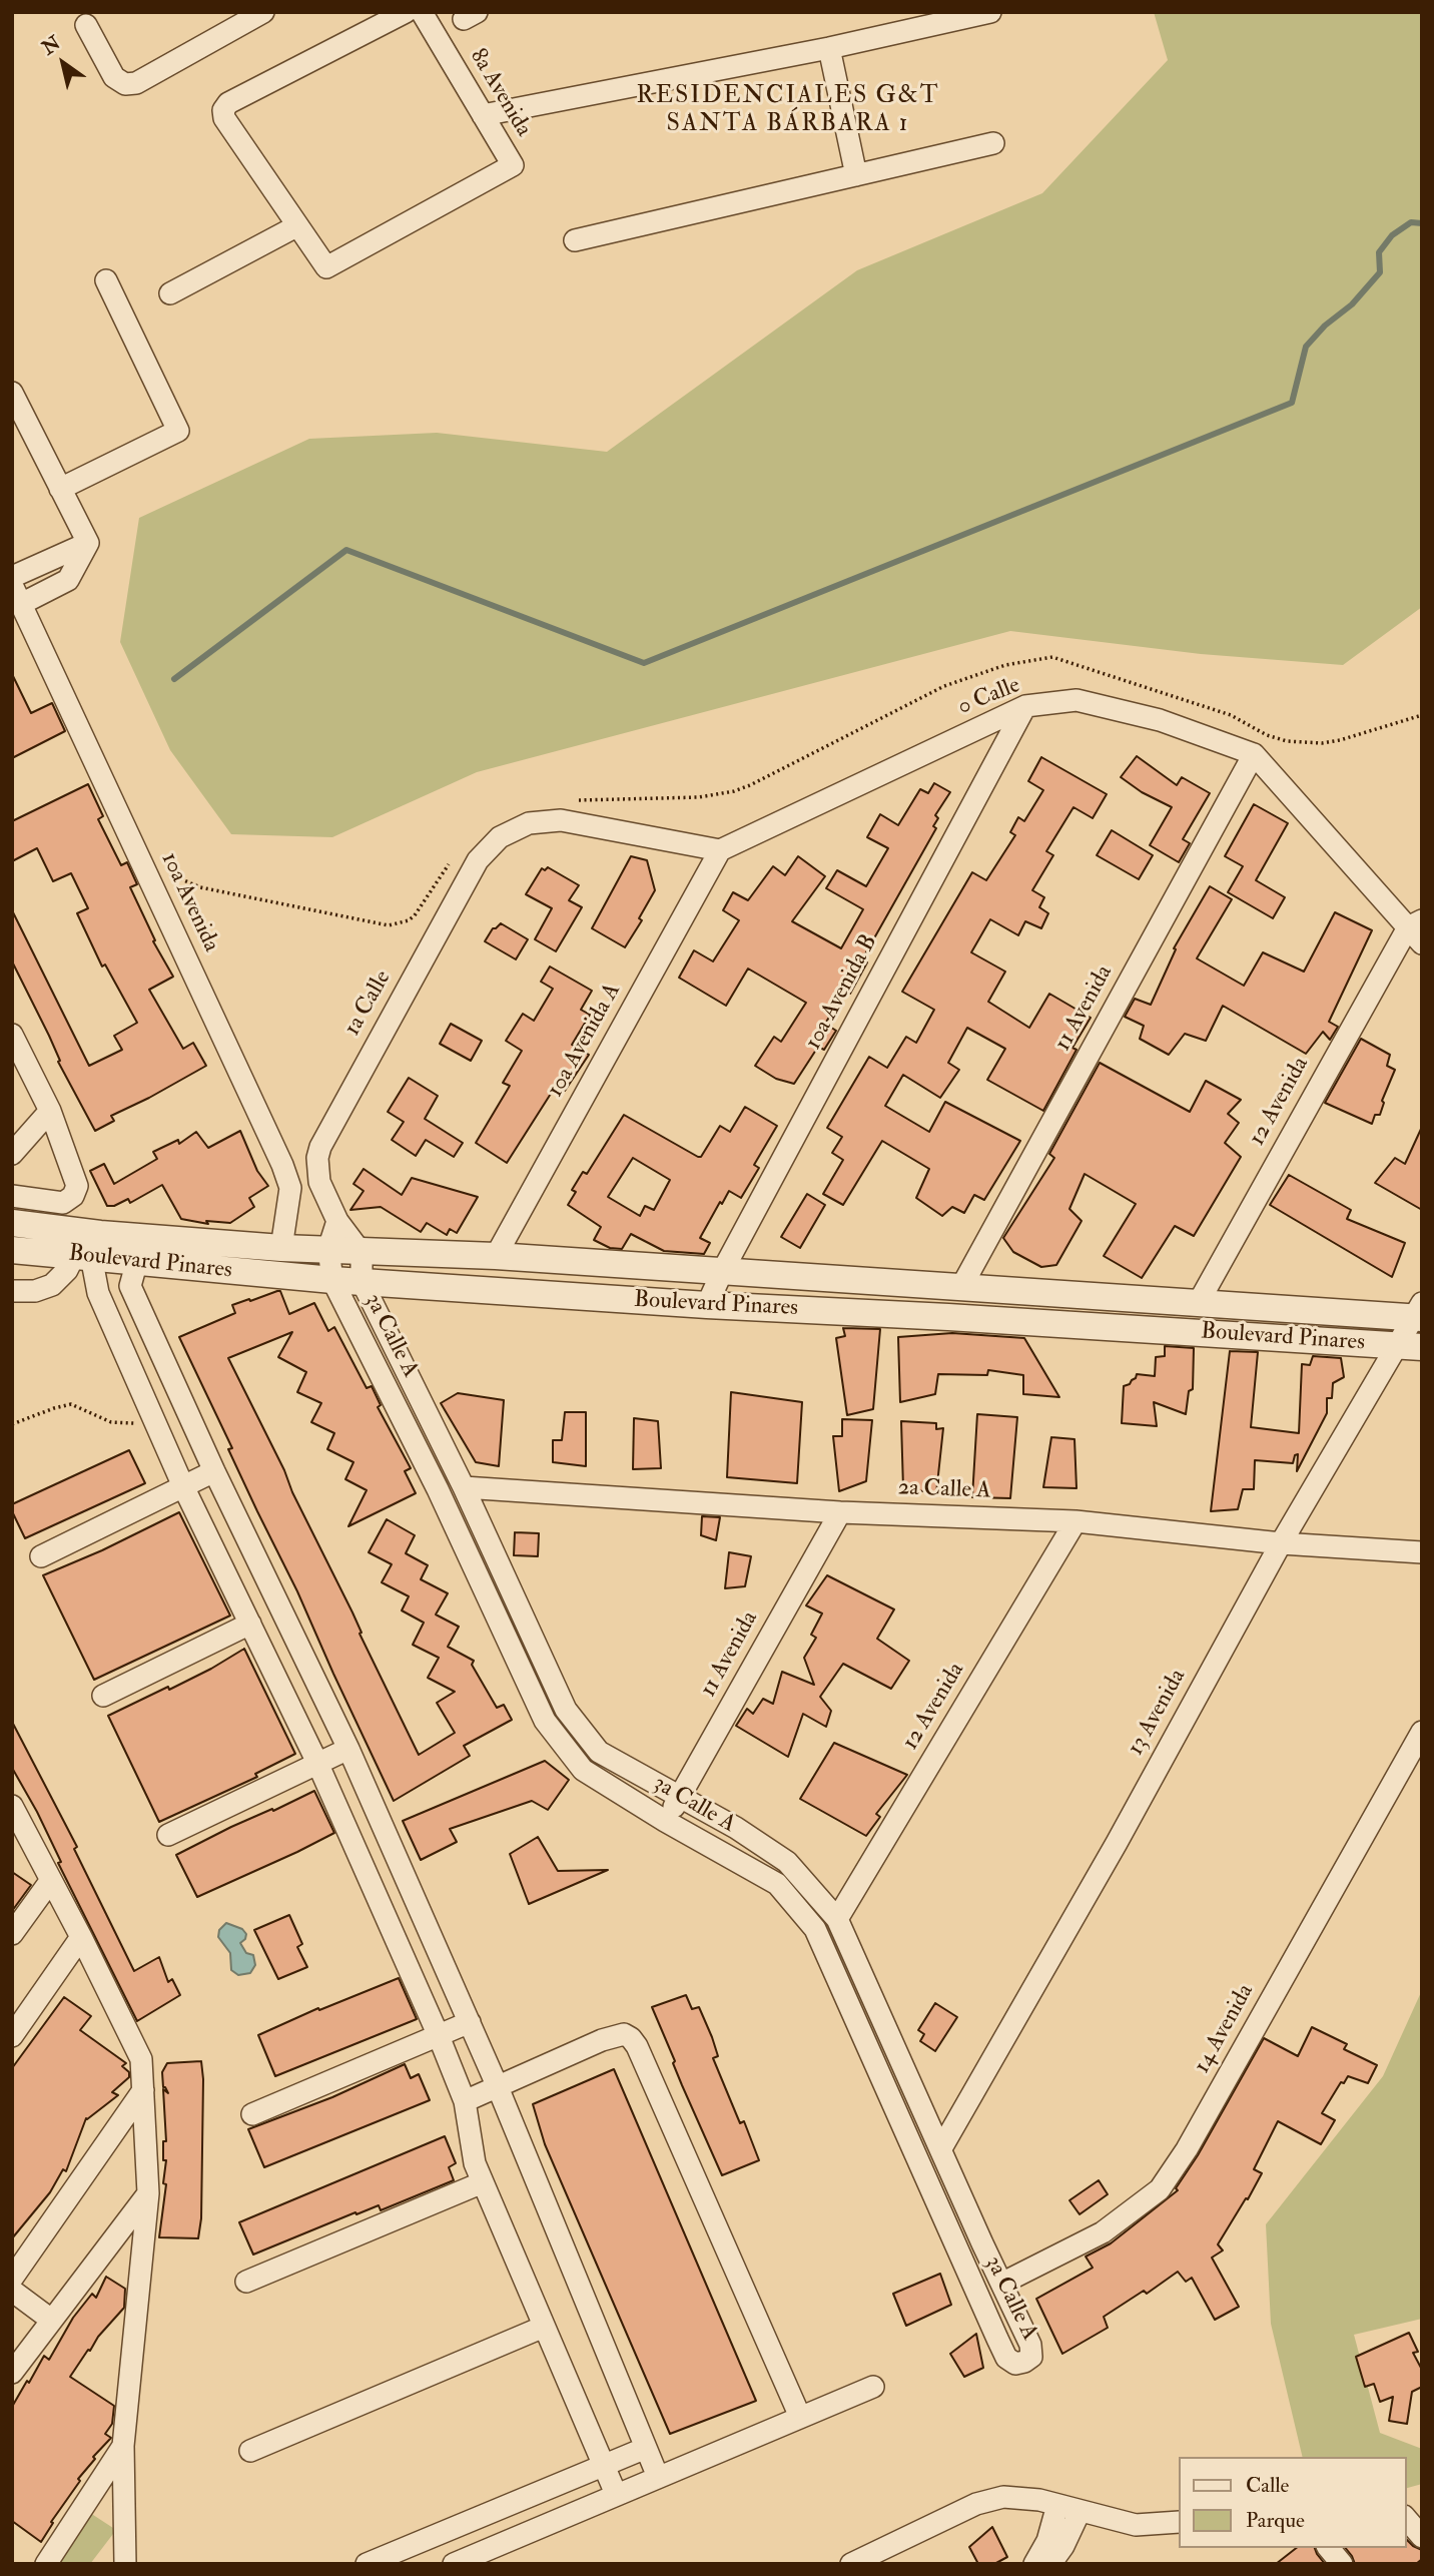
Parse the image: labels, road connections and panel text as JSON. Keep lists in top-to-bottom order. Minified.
{"streets":{"street":["8a Avenida","0 Calle","10a Avenida","10a Avenida B","1a Calle","11 Avenida","10a Avenida A","12 Avenida","Boulevard Pinares","3a Calle A","2a Calle A","13 Avenida","14 Avenida"]},"crossings":[["0 Calle","10a Avenida B"],["0 Calle","1a Calle"],["0 Calle","11 Avenida"],["0 Calle","10a Avenida A"],["0 Calle","12 Avenida"],["10a Avenida","Boulevard Pinares"],["10a Avenida B","Boulevard Pinares"],["1a Calle","10a Avenida A"],["1a Calle","Boulevard Pinares"],["1a Calle","3a Calle A"],["11 Avenida","Boulevard Pinares"],["11 Avenida","3a Calle A"],["11 Avenida","2a Calle A"],["10a Avenida A","Boulevard Pinares"],["12 Avenida","Boulevard Pinares"],["12 Avenida","3a Calle A"],["12 Avenida","2a Calle A"],["Boulevard Pinares","3a Calle A"],["Boulevard Pinares","13 Avenida"],["3a Calle A","2a Calle A"],["3a Calle A","13 Avenida"],["3a Calle A","14 Avenida"],["2a Calle A","13 Avenida"]],"districts":["RESIDENCIALES G&T SANTA BÁRBARA 1"],"legend":["Calle","Parque"],"north":"top left"}
